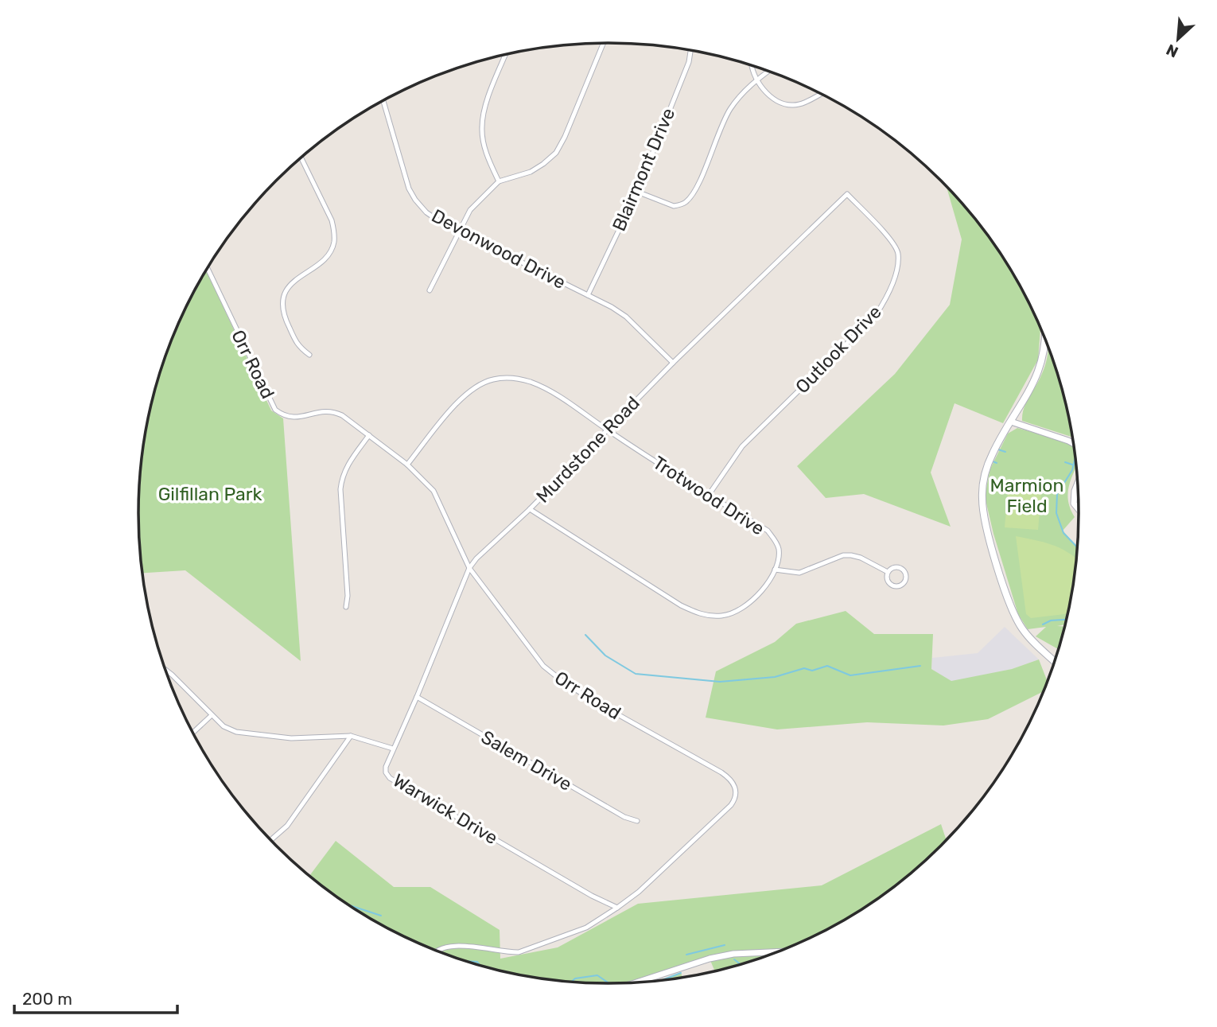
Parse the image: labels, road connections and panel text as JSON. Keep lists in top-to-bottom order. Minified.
{"streets":{"street":["Blairmont Drive","Devonwood Drive","Outlook Drive","Orr Road","Murdstone Road","Trotwood Drive","Salem Drive","Warwick Drive"]},"crossings":[["Blairmont Drive","Devonwood Drive"],["Devonwood Drive","Murdstone Road"],["Outlook Drive","Murdstone Road"],["Outlook Drive","Trotwood Drive"],["Orr Road","Murdstone Road"],["Orr Road","Trotwood Drive"],["Orr Road","Warwick Drive"],["Murdstone Road","Trotwood Drive"],["Murdstone Road","Salem Drive"],["Murdstone Road","Warwick Drive"]],"parks":["Marmion Field","Gilfillan Park"],"scale_bar":"200 m","north":"bottom left"}
